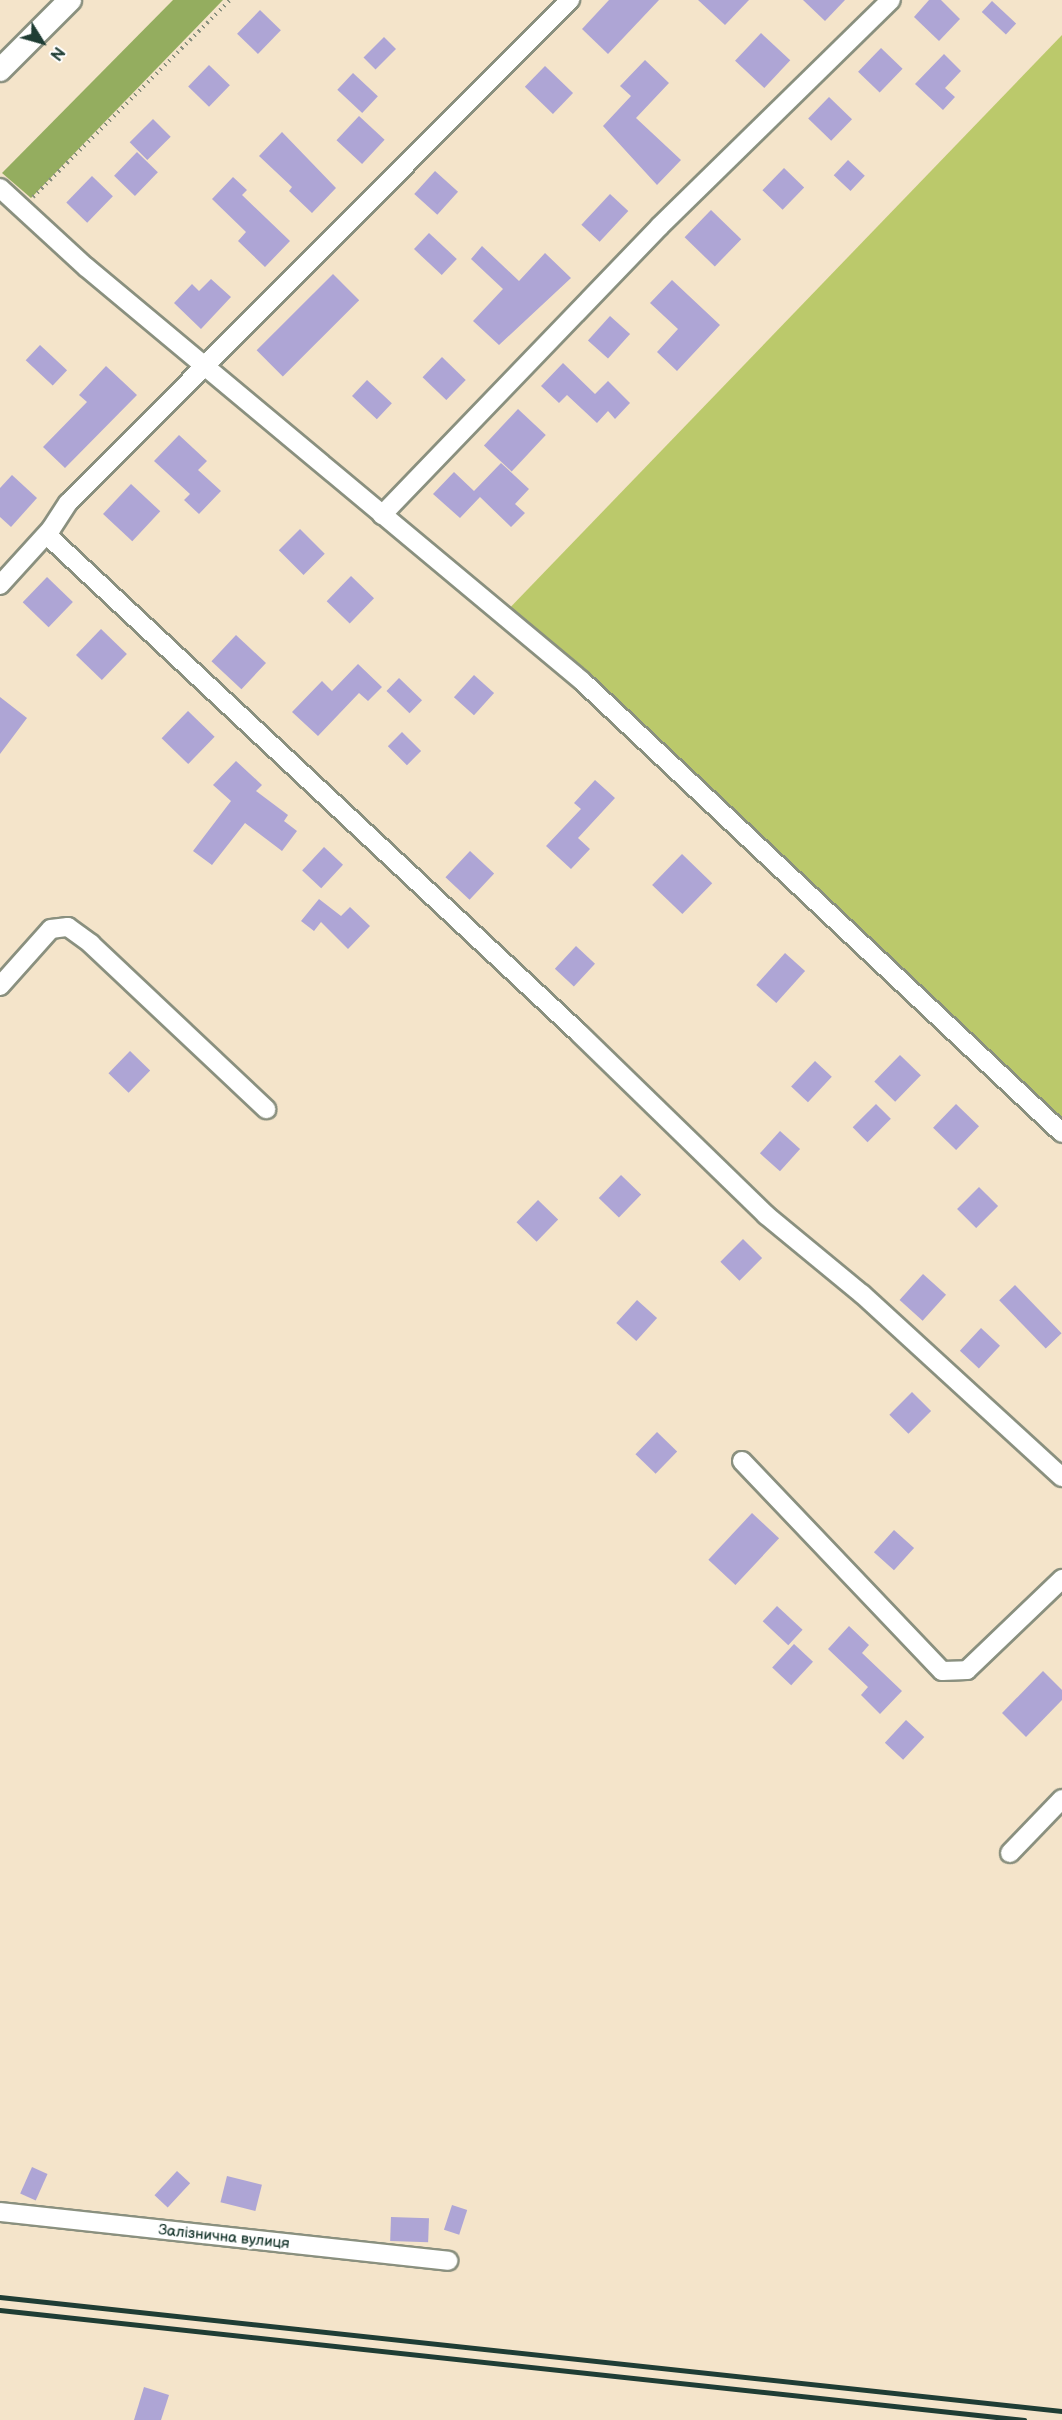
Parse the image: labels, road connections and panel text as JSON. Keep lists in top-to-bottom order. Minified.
{"streets":{"street":["Залізнична вулиця"]},"north":"bottom right"}
